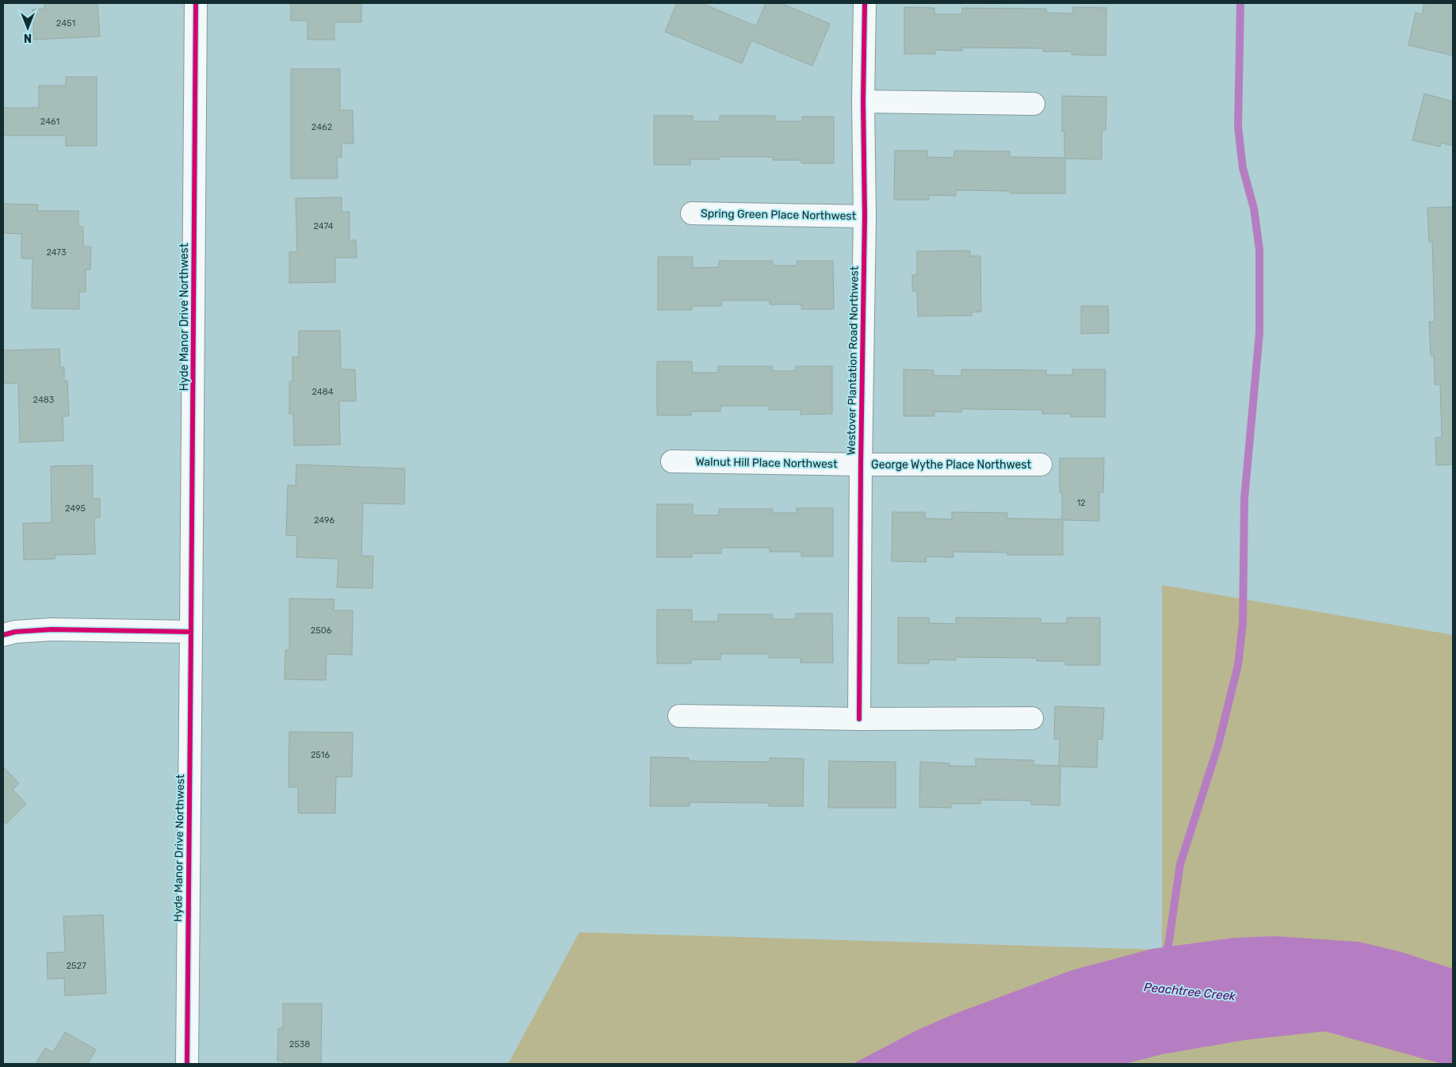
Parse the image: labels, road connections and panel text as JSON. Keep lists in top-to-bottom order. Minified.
{"streets":{"street":["Spring Green Place Northwest","Hyde Manor Drive Northwest","Westover Plantation Road Northwest","Walnut Hill Place Northwest","George Wythe Place Northwest"]},"crossings":[["Spring Green Place Northwest","Westover Plantation Road Northwest"],["Westover Plantation Road Northwest","Walnut Hill Place Northwest"],["Westover Plantation Road Northwest","George Wythe Place Northwest"],["Walnut Hill Place Northwest","George Wythe Place Northwest"]],"water":["Peachtree Creek"],"house_numbers":["2451","2461","2462","2474","2473","2484","2483","12","2495","2496","2506","2516","2527","2538"],"north":"bottom"}
